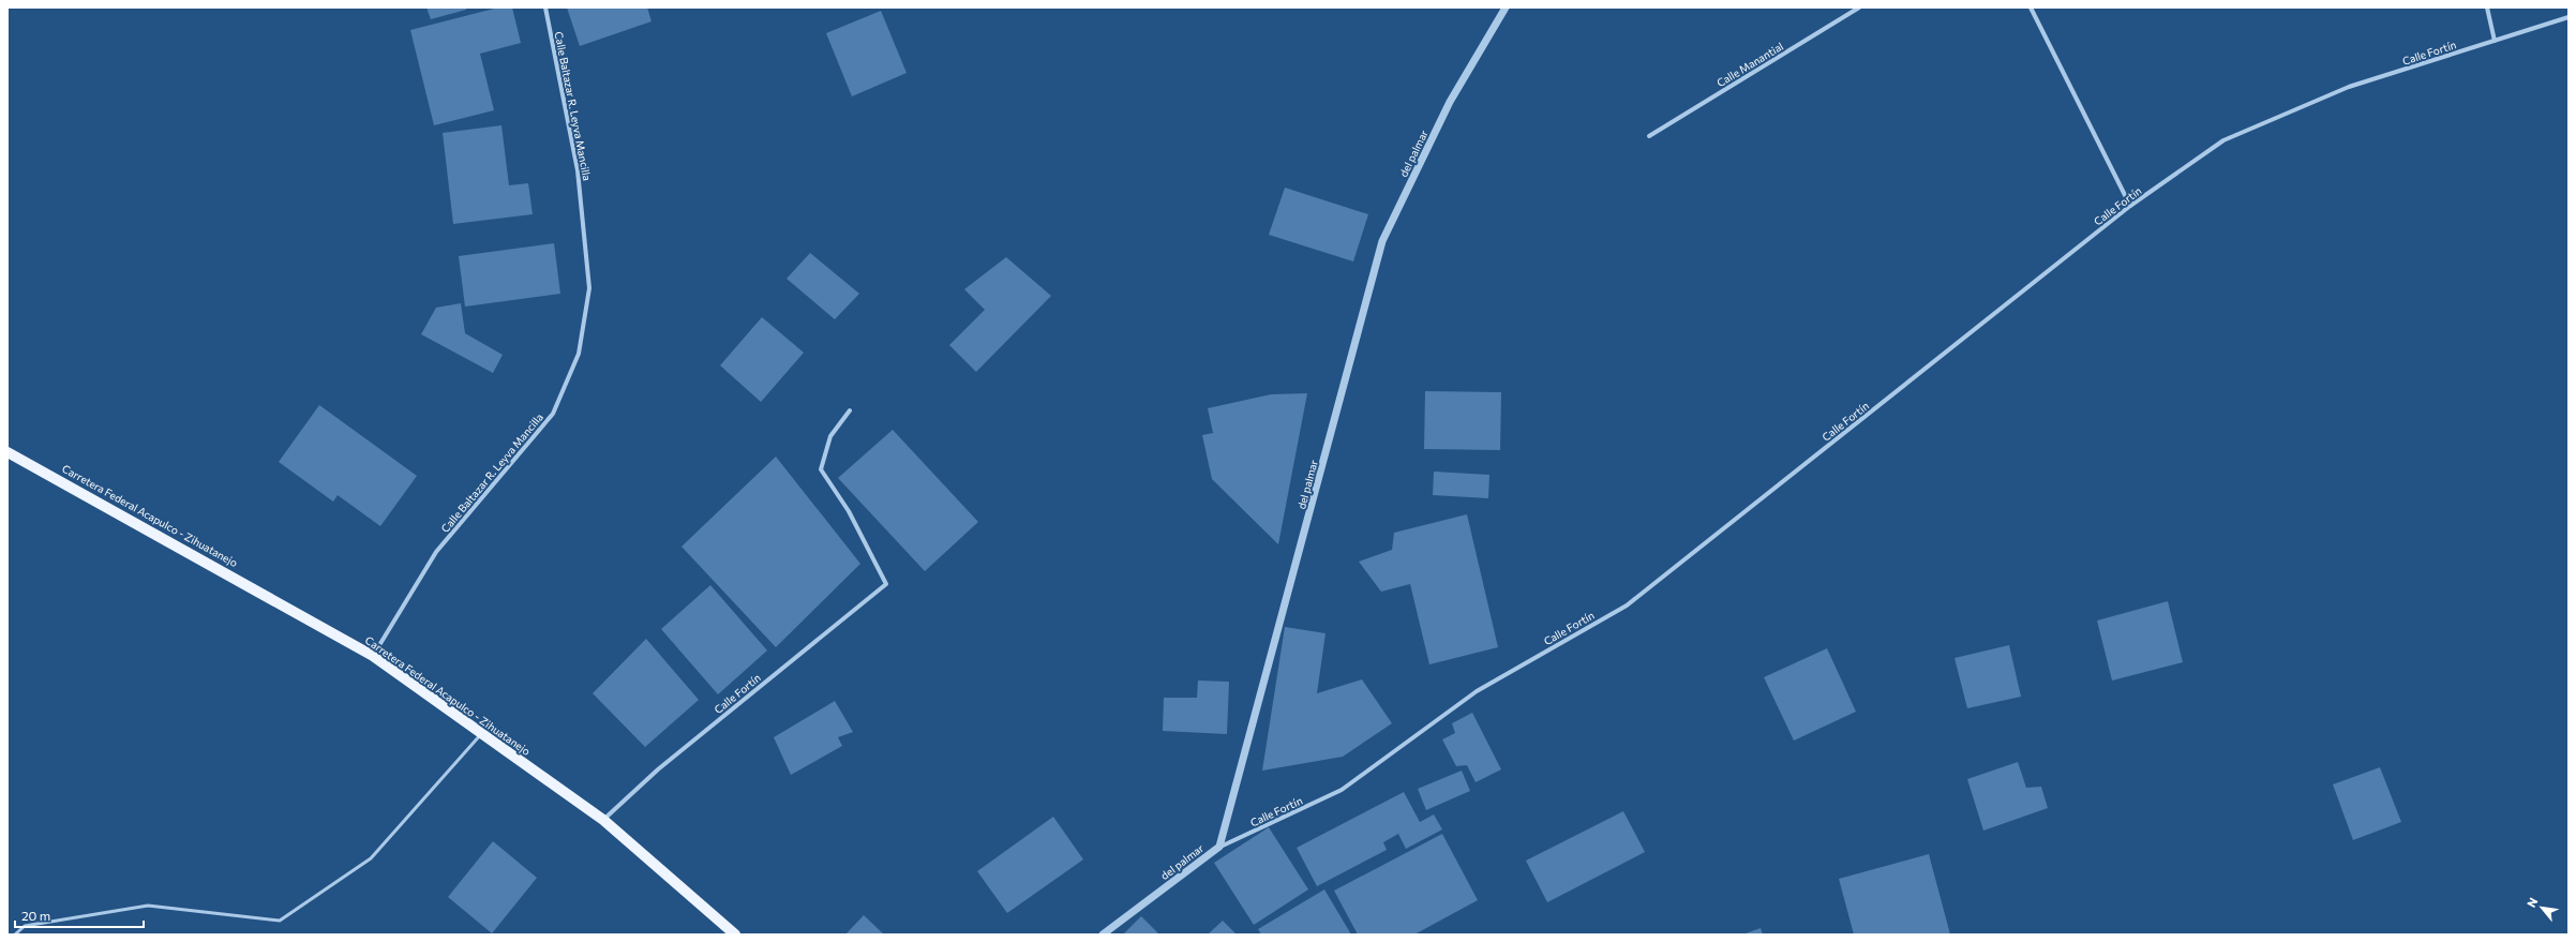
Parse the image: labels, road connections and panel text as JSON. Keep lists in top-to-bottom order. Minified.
{"streets":{"main road":["Carretera Federal Acapulco - Zihuatanejo"],"street":["Calle Fortín","Calle Manantial","Calle Baltazar R. Leyva Mancilla","del palmar"]},"crossings":[["Calle Fortín","del palmar"],["Calle Fortín","Carretera Federal Acapulco - Zihuatanejo"],["Calle Baltazar R. Leyva Mancilla","Carretera Federal Acapulco - Zihuatanejo"]],"scale_bar":"20 m","north":"top left"}
